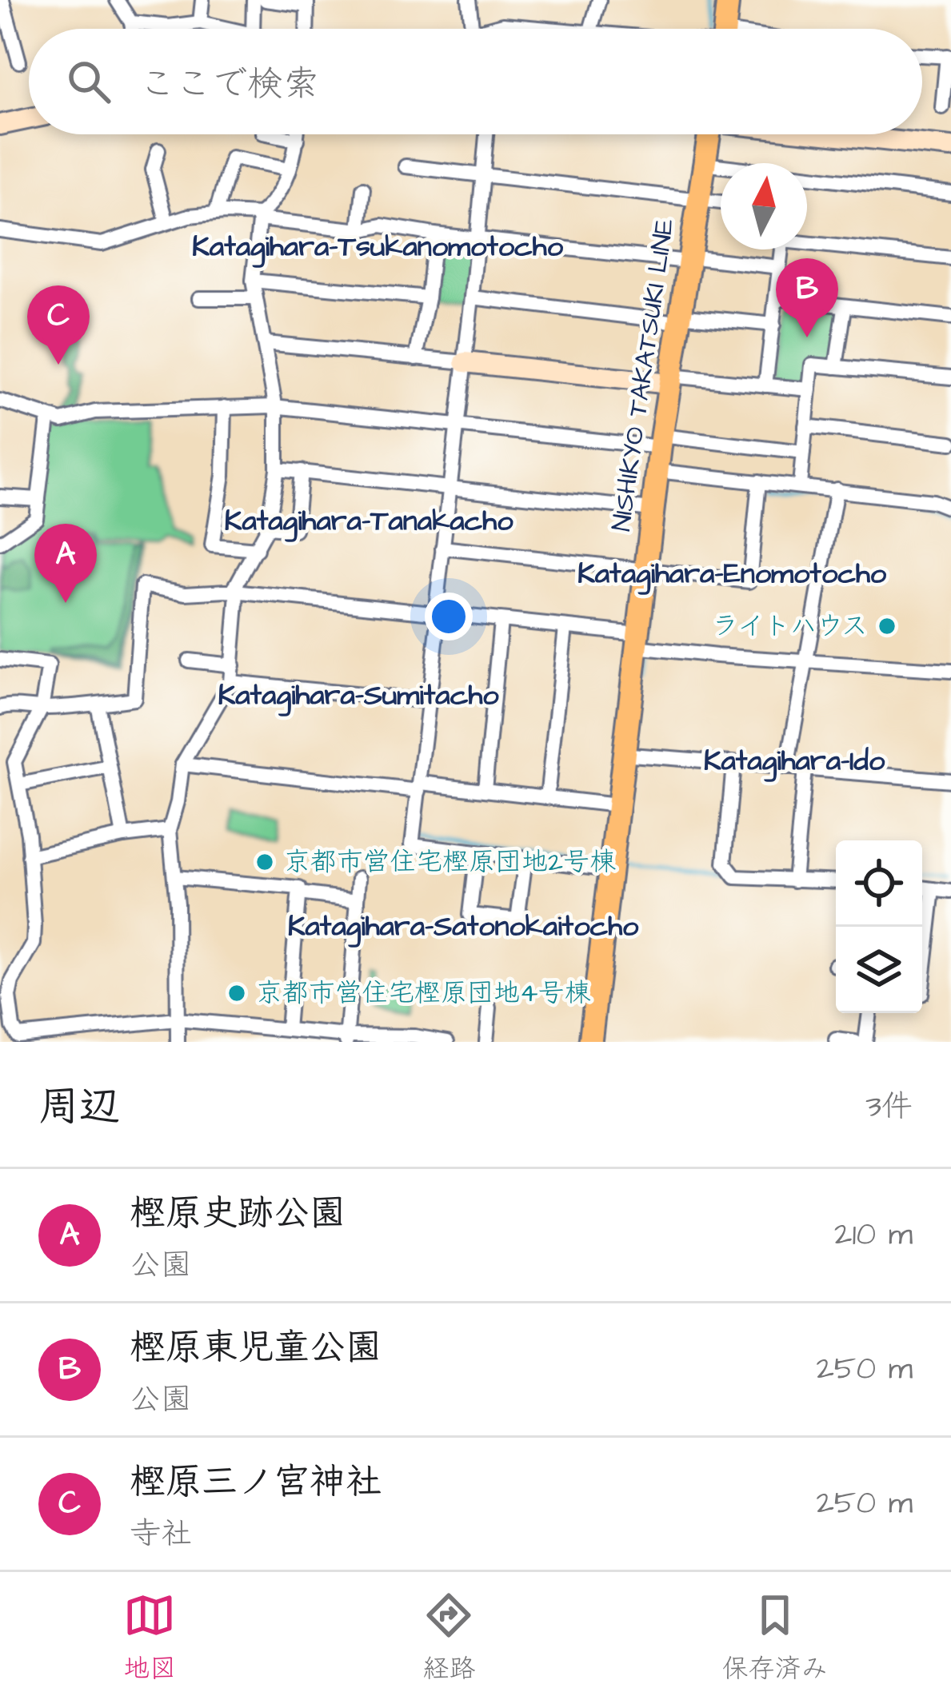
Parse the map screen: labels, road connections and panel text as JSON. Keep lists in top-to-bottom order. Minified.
{"streets":{"main road":["NISHIKYO TAKATSUKI LINE"]},"districts":["Katagihara-Tsukanomotocho","Katagihara-Tanakacho","Katagihara-Enomotocho","Katagihara-Sumitacho","Katagihara-Ido","Katagihara-Satonokaitocho"],"places":["ライトハウス","京都市営住宅樫原団地2号棟","京都市営住宅樫原団地4号棟"],"north":"top","page":{"search":"ここで検索","pins":["B","C","A"],"heading":["周辺","3件"],"list":[{"mark":"A","name":"樫原史跡公園","note":"公園","value":"210 m"},{"mark":"B","name":"樫原東児童公園","note":"公園","value":"250 m"},{"mark":"C","name":"樫原三ノ宮神社","note":"寺社","value":"250 m"}],"nav":["地図","経路","保存済み"]}}
